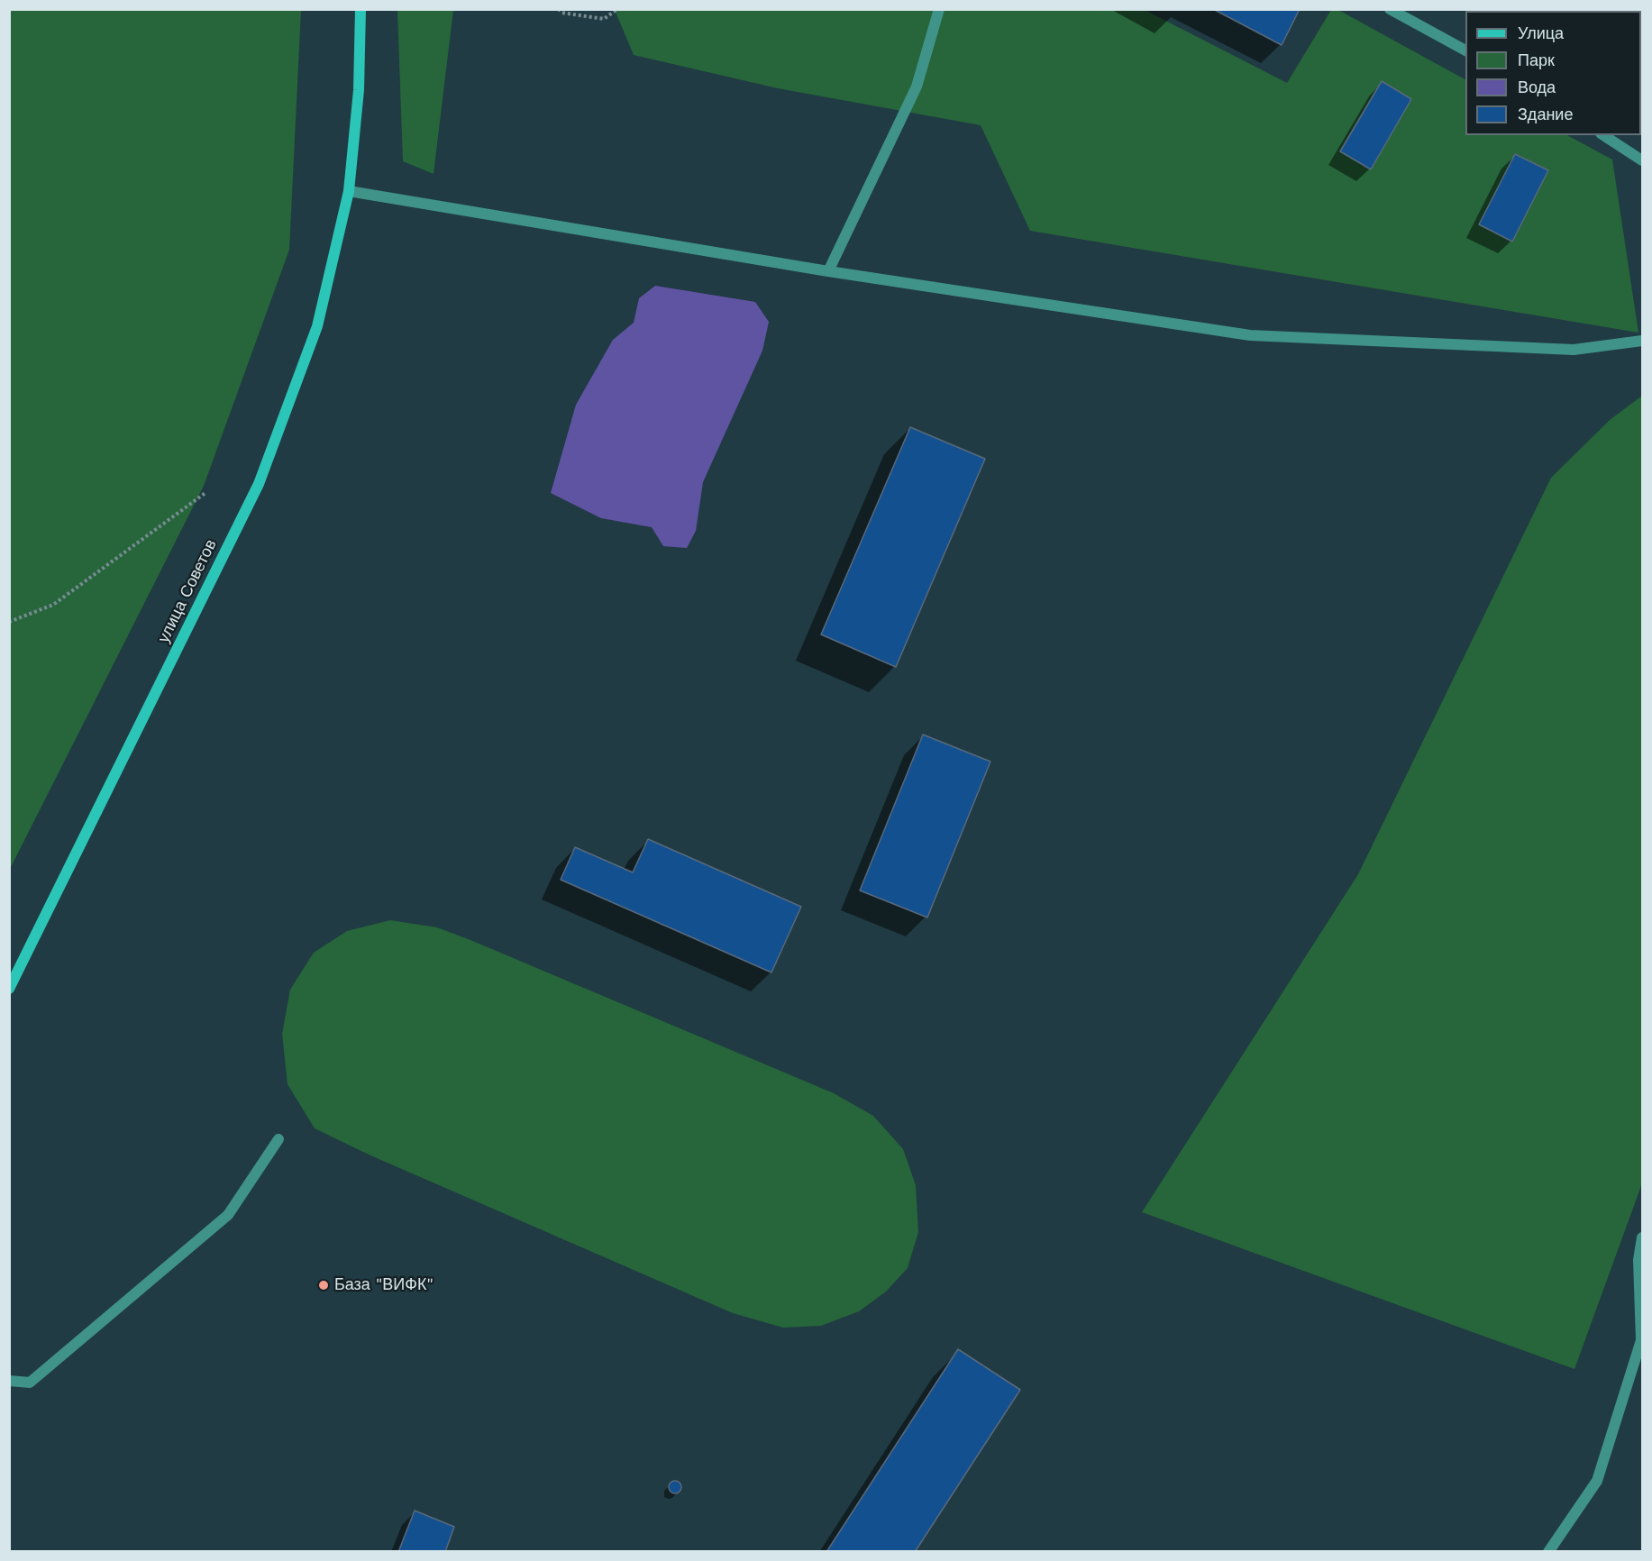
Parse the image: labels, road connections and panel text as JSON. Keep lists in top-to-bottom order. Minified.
{"streets":{"main road":["улица Советов"]},"places":["База \"ВИФК\""],"legend":["Улица","Парк","Вода","Здание"]}
